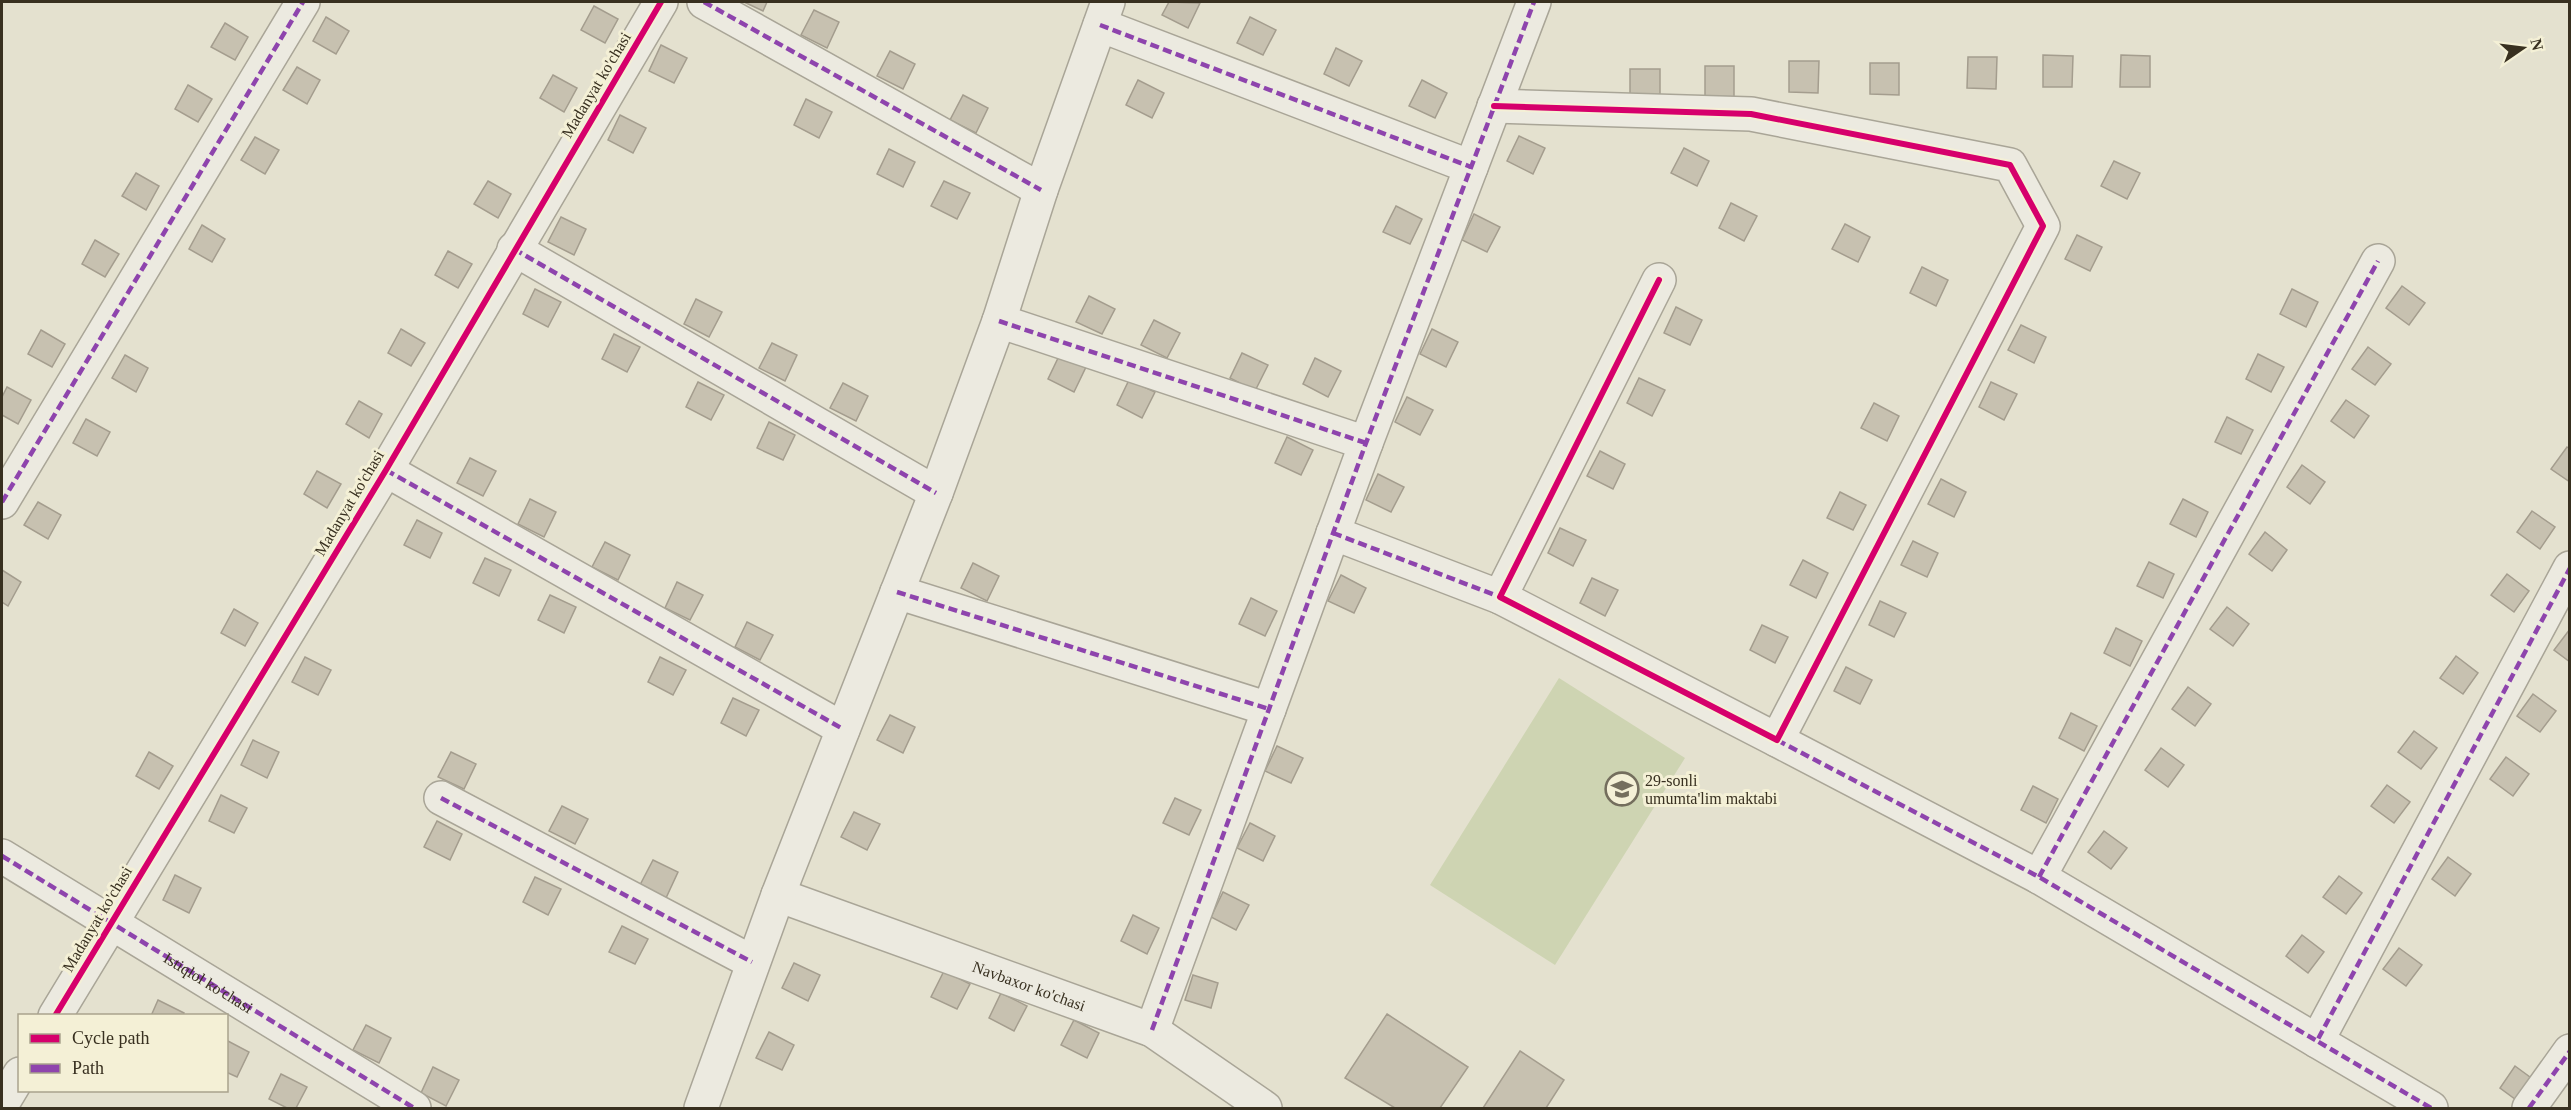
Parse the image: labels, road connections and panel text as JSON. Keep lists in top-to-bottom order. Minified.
{"streets":{"street":["Madanyat ko'chasi","Istiqlol ko'chasi","Navbaxor ko'chasi"]},"crossings":[["Madanyat ko'chasi","Istiqlol ko'chasi"]],"places":{"school or university":["29-sonli umumta'lim maktabi"]},"legend":["Cycle path","Path"],"north":"right"}
